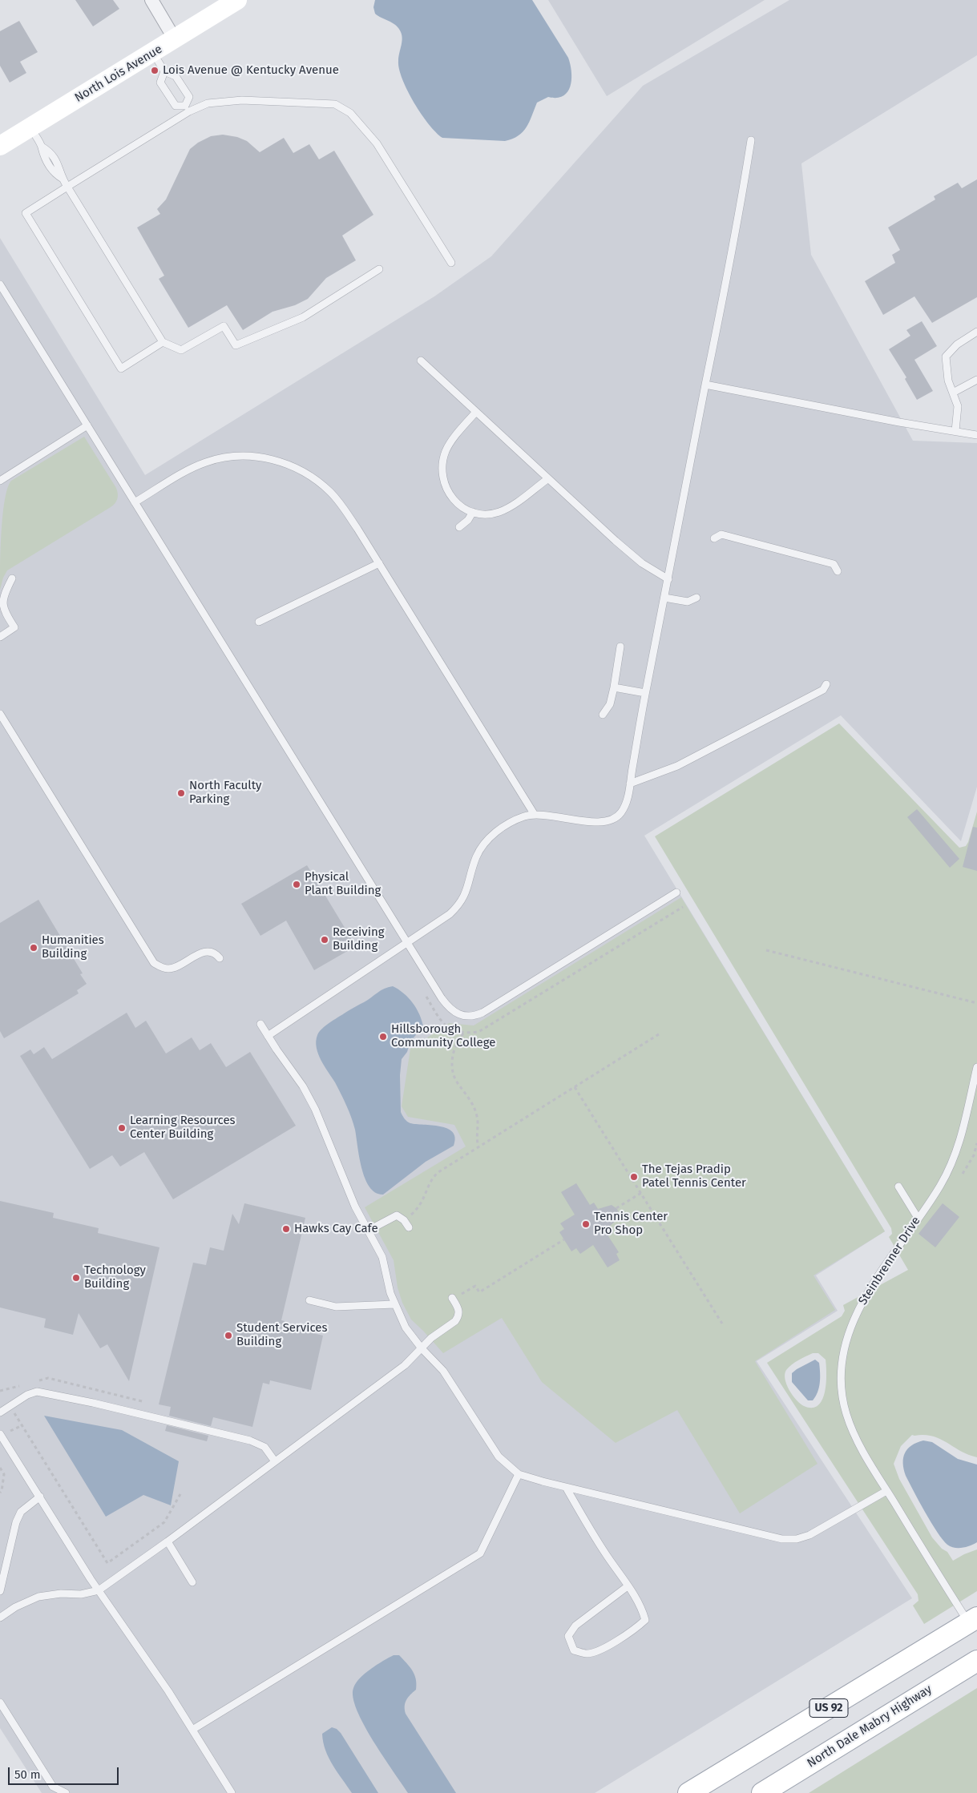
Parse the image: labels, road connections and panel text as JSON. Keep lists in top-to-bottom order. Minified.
{"streets":{"main road":["US 92","North Dale Mabry Highway"],"street":["North Lois Avenue"],"lane":["Steinbrenner Drive"]},"crossings":[["Steinbrenner Drive","US 92"]],"places":["Lois Avenue @ Kentucky Avenue","North Faculty Parking","Physical Plant Building","Receiving Building","Humanities Building","Hillsborough Community College","Learning Resources Center Building","The Tejas Pradip Patel Tennis Center","Tennis Center Pro Shop","Hawks Cay Cafe","Technology Building","Student Services Building"],"scale_bar":"50 m"}
